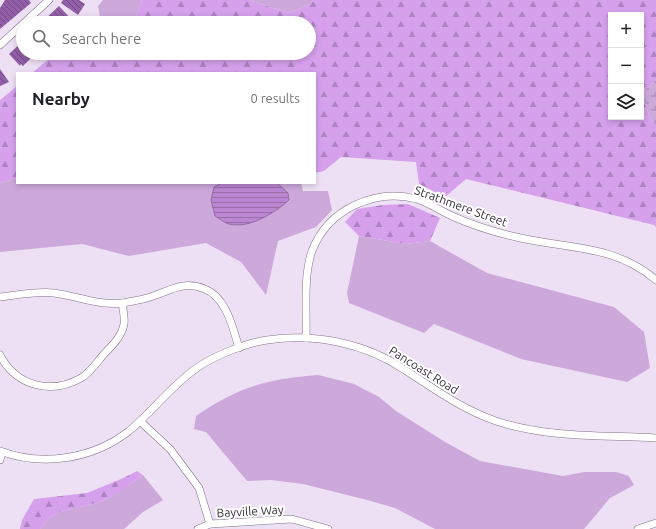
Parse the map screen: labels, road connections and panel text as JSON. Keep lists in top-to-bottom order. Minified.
{"streets":{"street":["Strathmere Street","Pancoast Road","Bayville Way"]},"crossings":[["Strathmere Street","Pancoast Road"]],"page":{"map_buttons":["+","−"],"search":"Search here","heading":["Nearby","0 results"]}}
